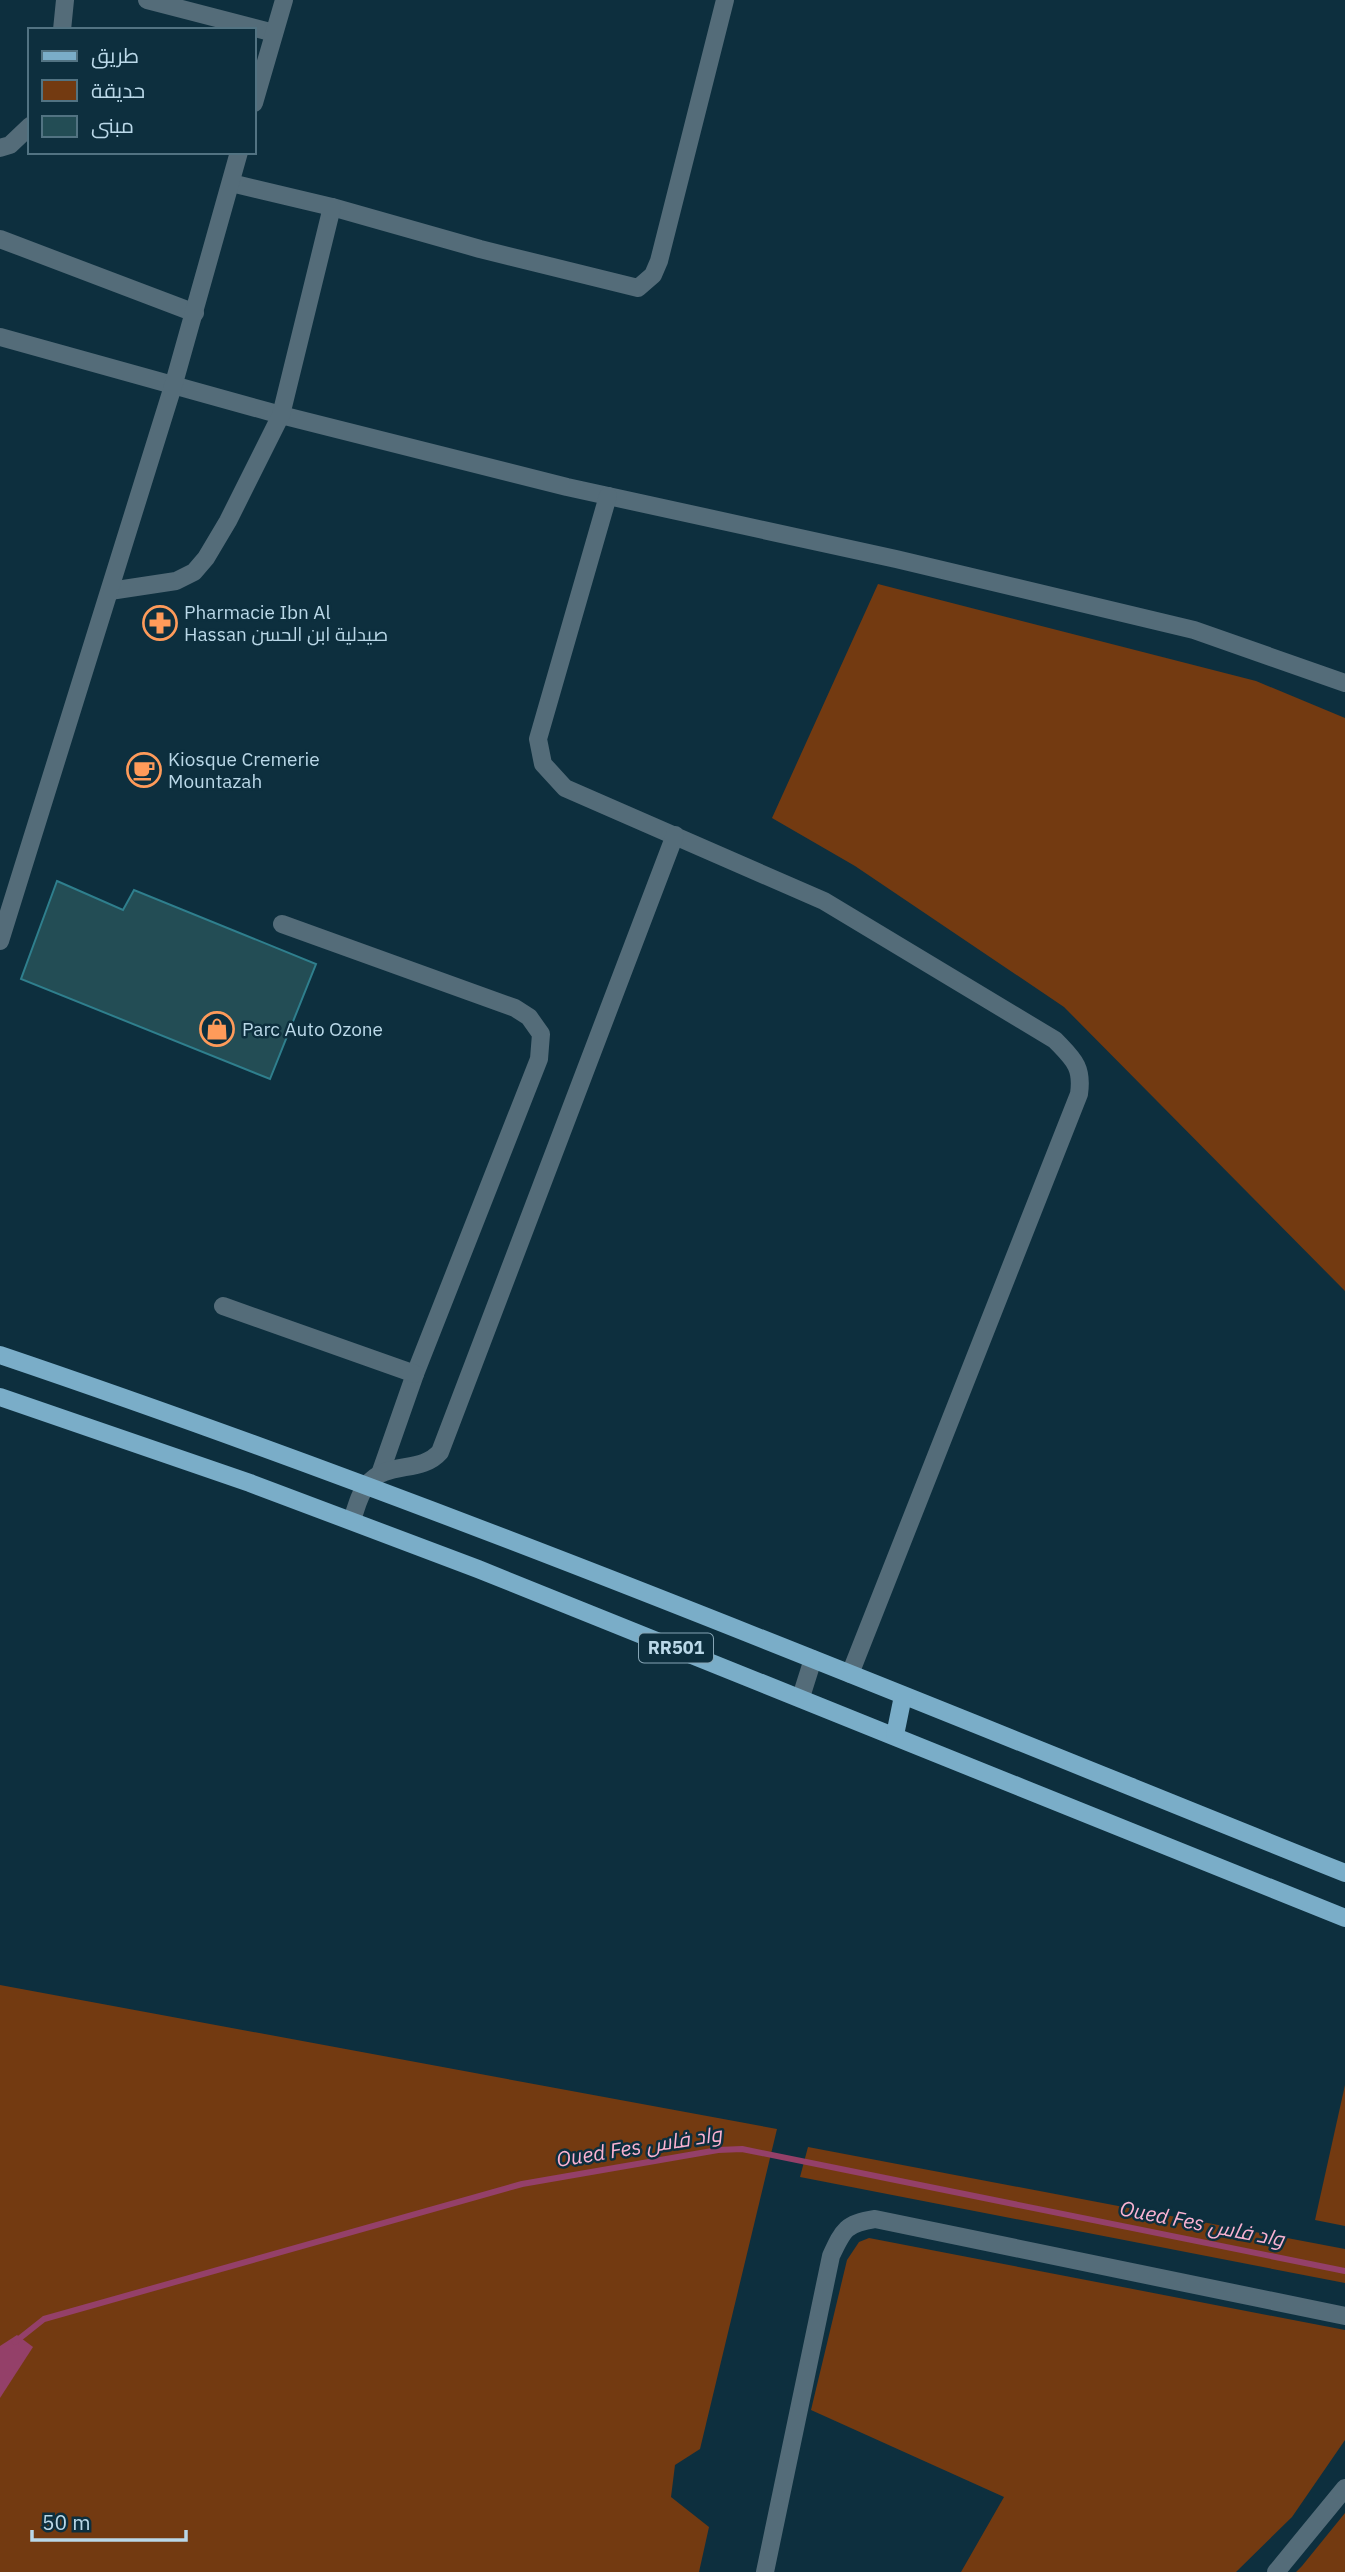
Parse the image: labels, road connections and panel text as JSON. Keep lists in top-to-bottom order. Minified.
{"streets":{"main road":["RR501"]},"water":["Oued Fes واد فاس"],"places":{"pharmacy":["Pharmacie Ibn Al Hassan صيدلية ابن الحسن"],"cafe":["Kiosque Cremerie Mountazah"],"shop":["Parc Auto Ozone"]},"legend":["طريق","حديقة","مبنى"],"scale_bar":"50 m"}
